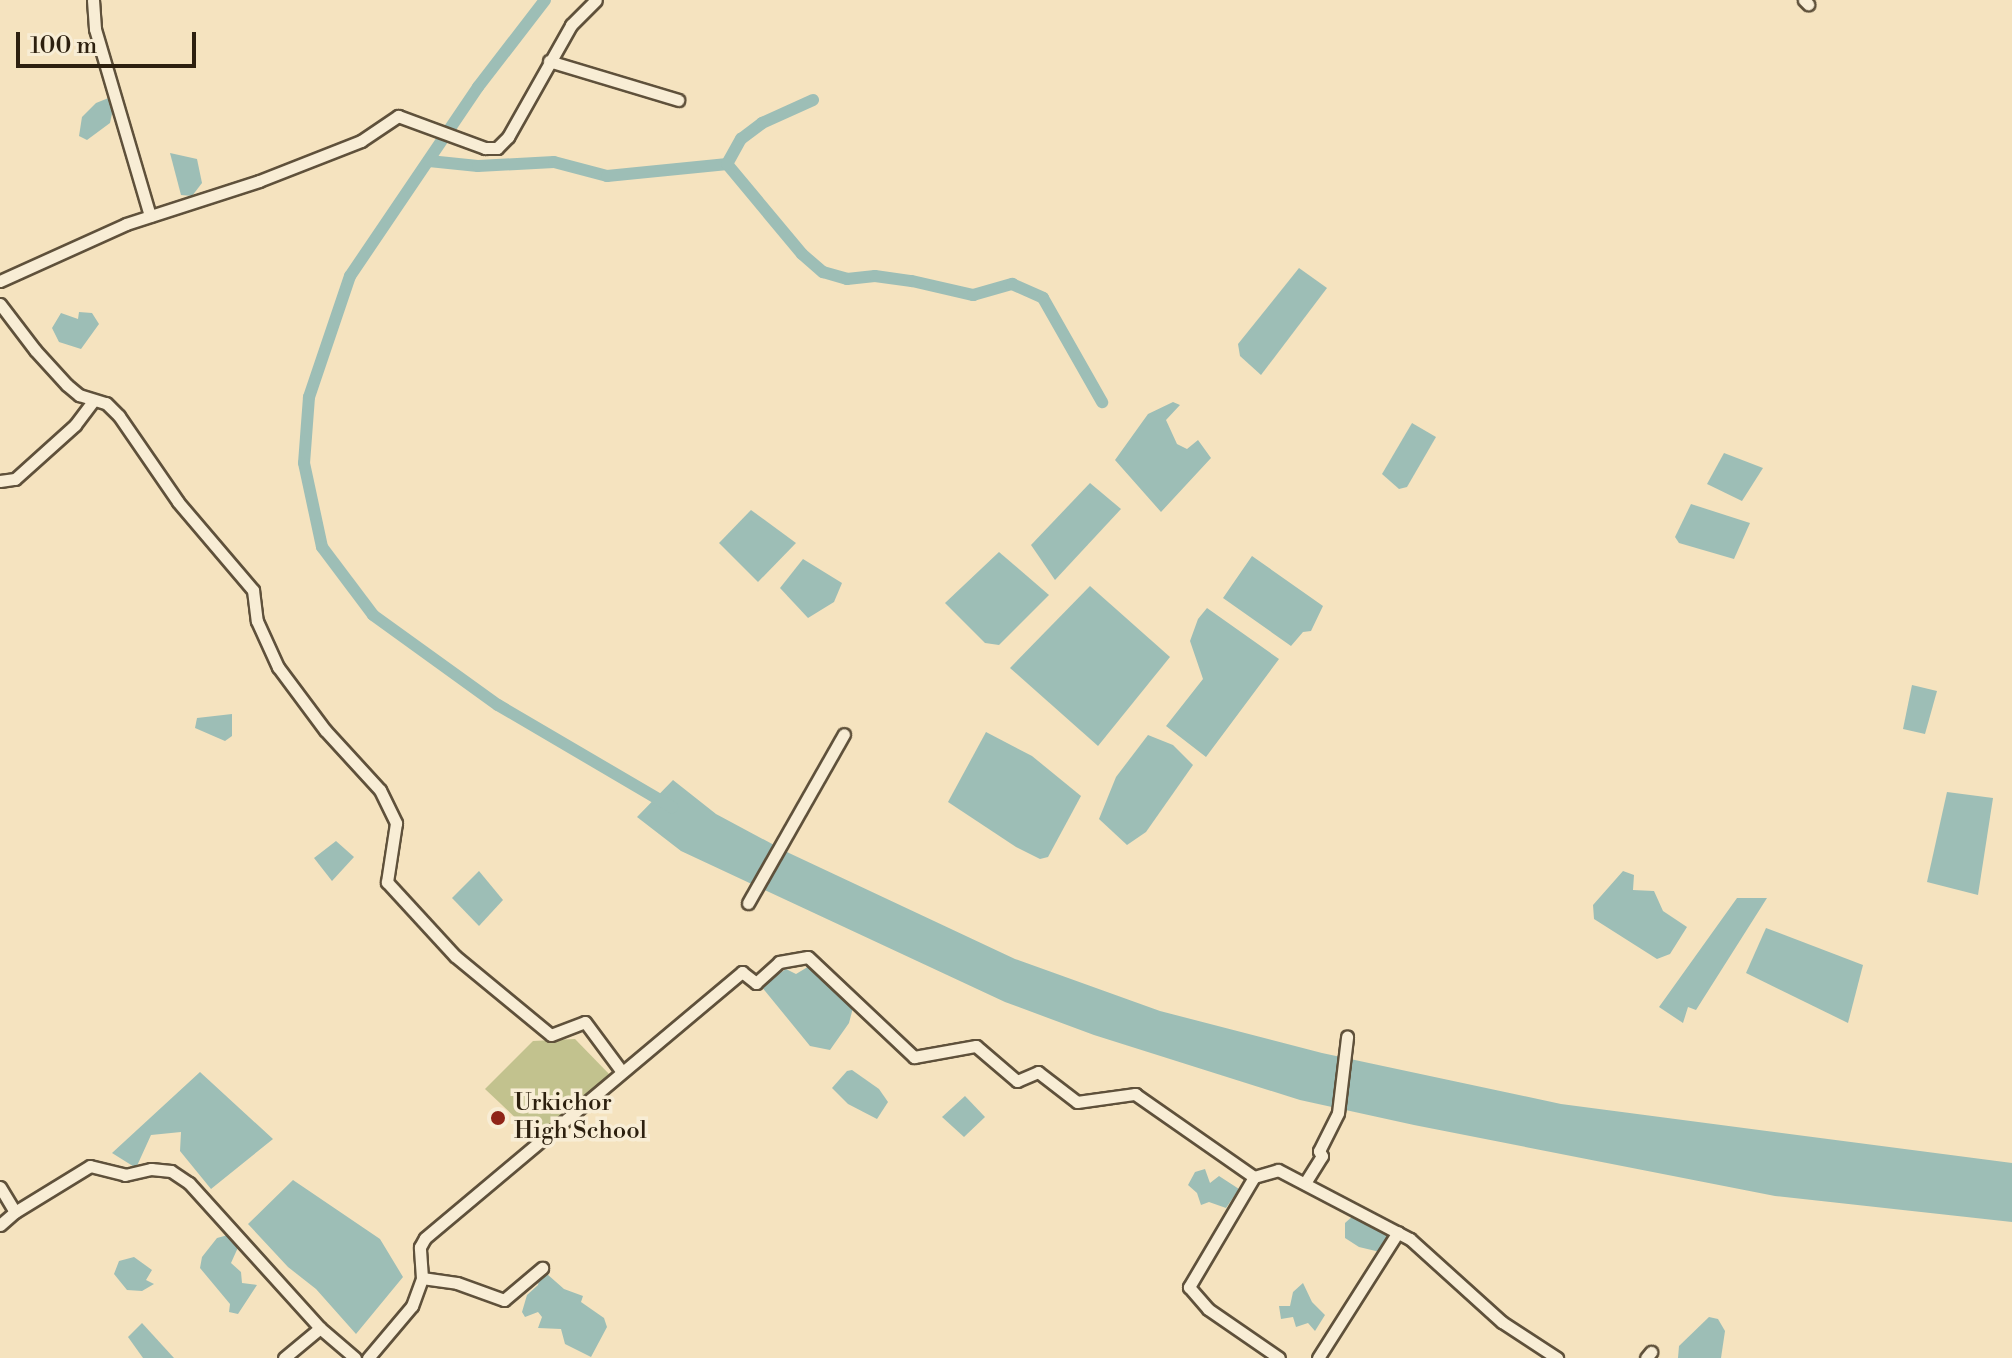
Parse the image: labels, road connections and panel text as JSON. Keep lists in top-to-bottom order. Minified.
{"places":["Urkichor High School"],"scale_bar":"100 m"}
